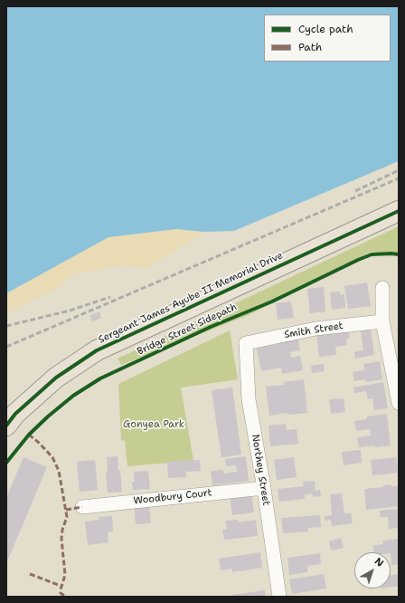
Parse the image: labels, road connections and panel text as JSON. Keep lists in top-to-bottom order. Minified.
{"streets":{"main road":["Sergeant James Ayube II Memorial Drive"],"street":["Smith Street","Northey Street","Woodbury Court"],"cycle path":["Bridge Street Sidepath"]},"crossings":[["Smith Street","Northey Street"],["Northey Street","Woodbury Court"]],"parks":["Gonyea Park"],"legend":["Cycle path","Path"],"north":"top right"}
